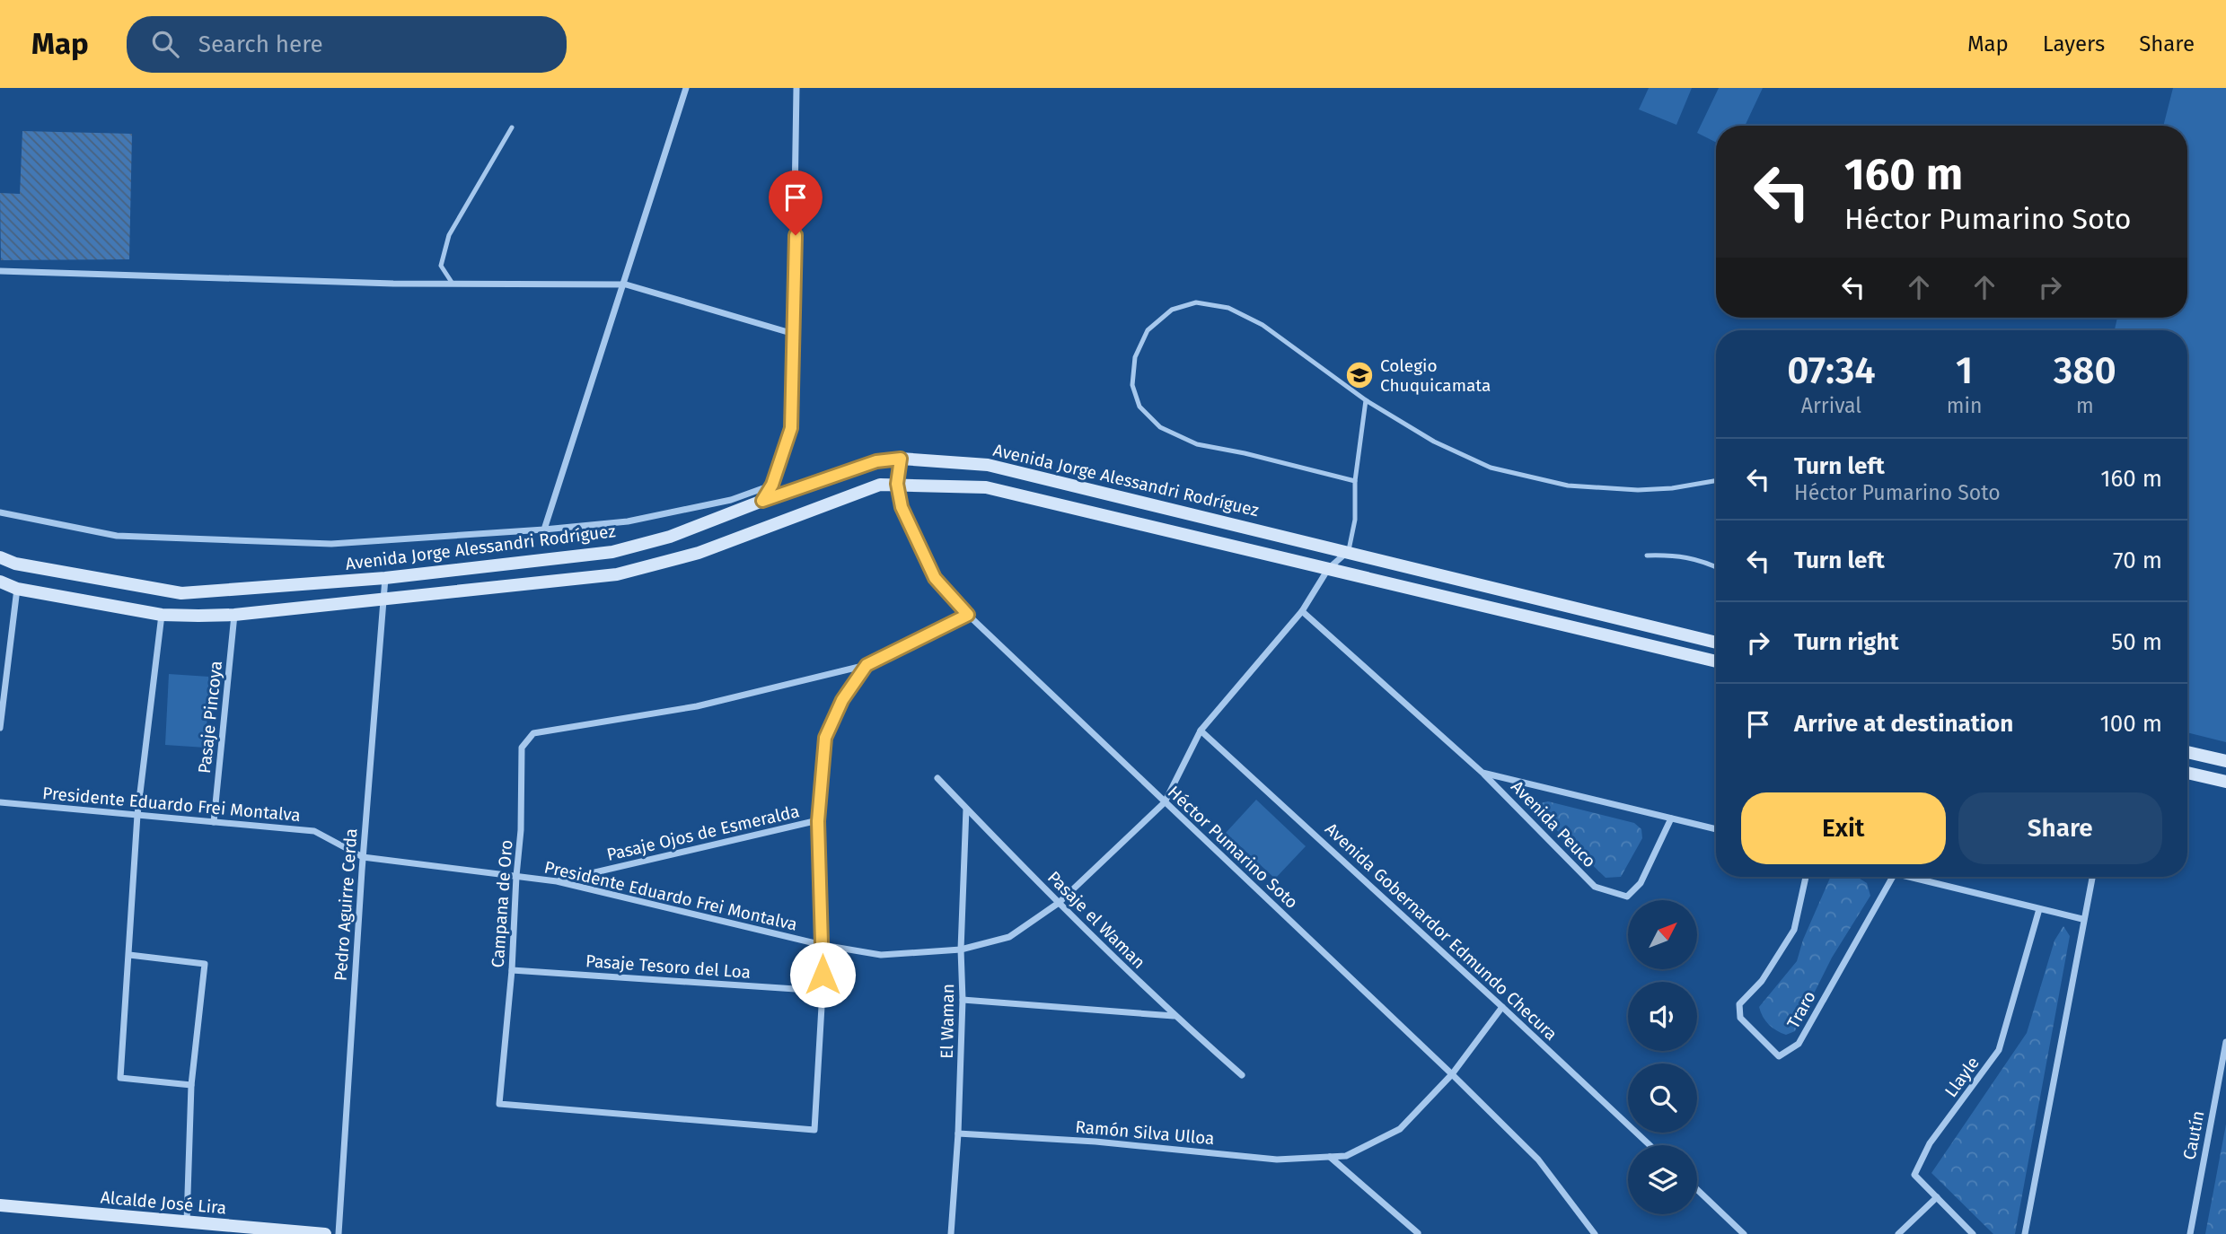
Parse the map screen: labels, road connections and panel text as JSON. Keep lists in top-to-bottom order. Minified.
{"streets":{"street":["Avenida Jorge Alessandri Rodríguez","Pasaje Pincoya","Presidente Eduardo Frei Montalva","Avenida Peuco","Pasaje Ojos de Esmeralda","Héctor Pumarino Soto","Campana de Oro","Pedro Aguirre Cerda","Pasaje el Waman","Avenida Gobernardor Edmundo Checura","Pasaje Tesoro del Loa","Traro","El Waman","Llayle","Ramón Silva Ulloa","Cautín","Alcalde José Lira"]},"crossings":[["Avenida Jorge Alessandri Rodríguez","Presidente Eduardo Frei Montalva"],["Avenida Jorge Alessandri Rodríguez","Héctor Pumarino Soto"],["Avenida Jorge Alessandri Rodríguez","Pedro Aguirre Cerda"],["Pasaje Pincoya","Presidente Eduardo Frei Montalva"],["Presidente Eduardo Frei Montalva","Avenida Peuco"],["Presidente Eduardo Frei Montalva","Pasaje Ojos de Esmeralda"],["Presidente Eduardo Frei Montalva","Héctor Pumarino Soto"],["Presidente Eduardo Frei Montalva","Campana de Oro"],["Presidente Eduardo Frei Montalva","Pedro Aguirre Cerda"],["Presidente Eduardo Frei Montalva","Pasaje el Waman"],["Presidente Eduardo Frei Montalva","Avenida Gobernardor Edmundo Checura"],["Presidente Eduardo Frei Montalva","El Waman"],["Héctor Pumarino Soto","Campana de Oro"],["Héctor Pumarino Soto","Ramón Silva Ulloa"],["Campana de Oro","Pasaje Tesoro del Loa"],["Pasaje el Waman","El Waman"],["Avenida Gobernardor Edmundo Checura","Ramón Silva Ulloa"],["El Waman","Ramón Silva Ulloa"]],"places":{"school or university":["Colegio Chuquicamata"]},"north":"top right","page":{"header":"Map","search":"Search here","nav":["Map","Layers","Share"],"turn":["160 m","Héctor Pumarino Soto"],"eta":["07:34","Arrival","1","min","380","m"],"list":[{"name":"Turn left","note":"Héctor Pumarino Soto","value":"160 m"},{"name":"Turn left","value":"70 m"},{"name":"Turn right","value":"50 m"},{"name":"Arrive at destination","value":"100 m"}],"buttons":["Exit","Share"]}}
